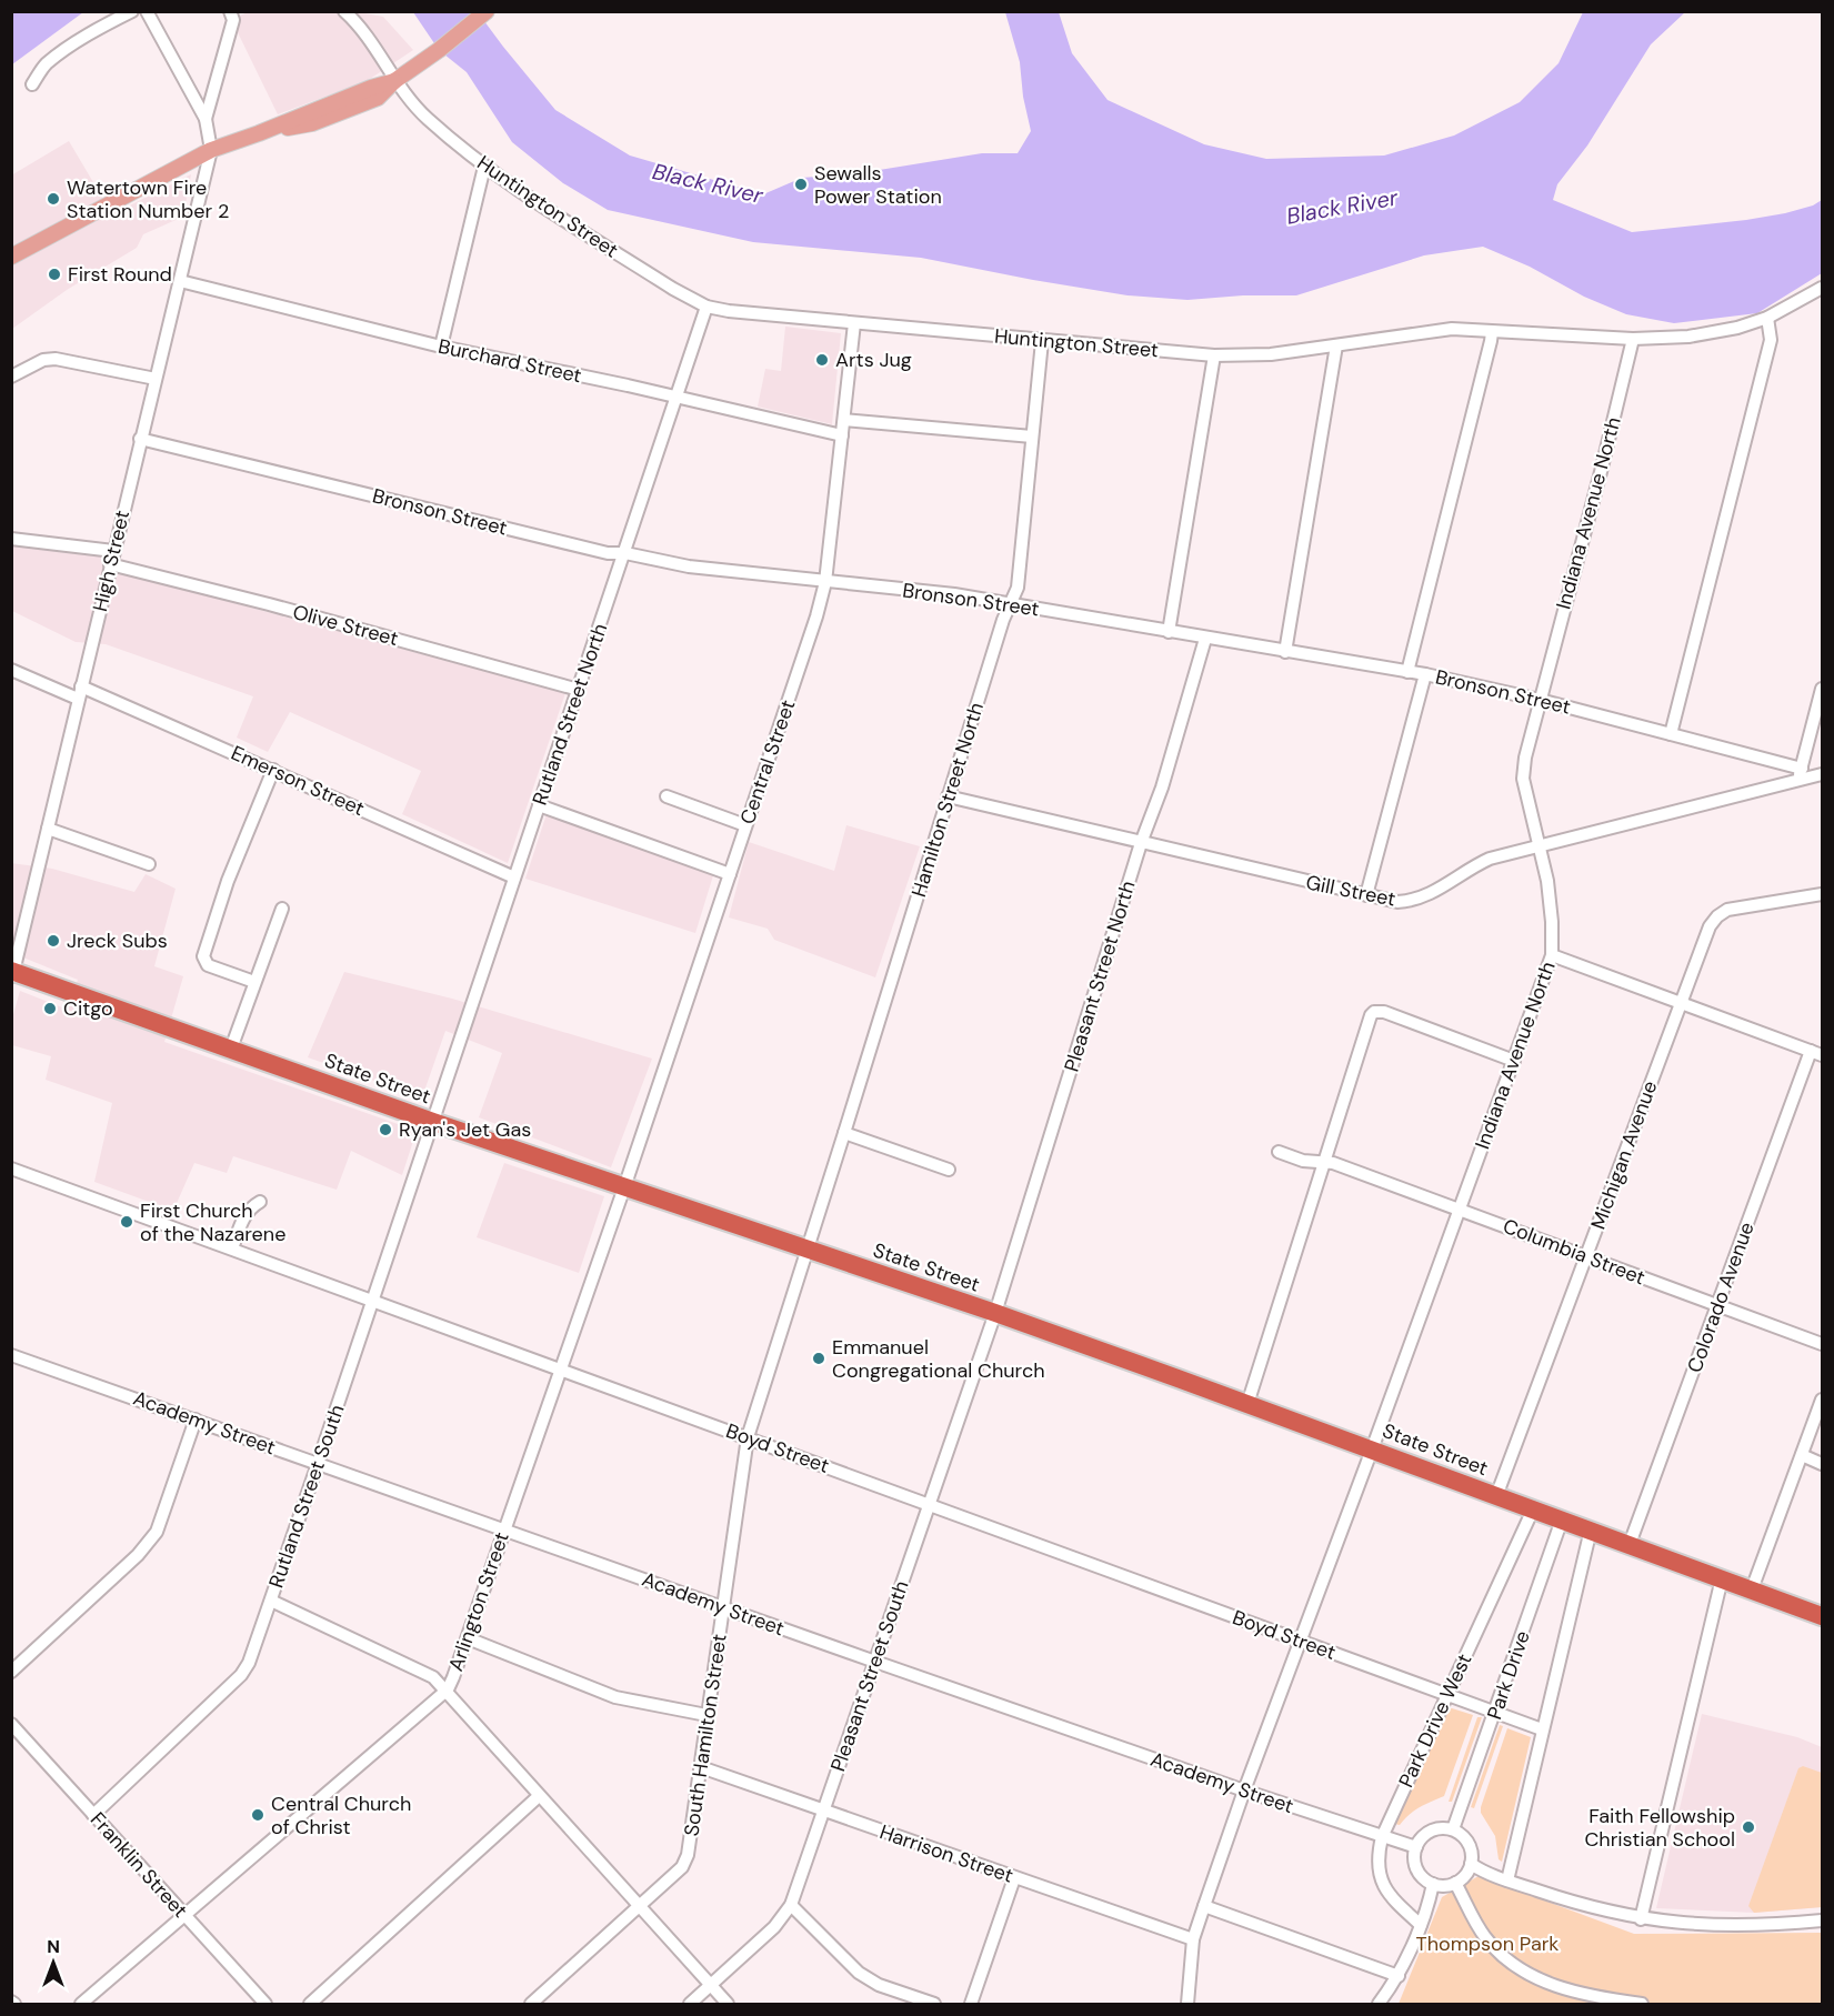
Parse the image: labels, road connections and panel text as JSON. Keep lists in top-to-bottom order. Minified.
{"streets":{"highway":["State Street"],"street":["Huntington Street","Burchard Street","Bronson Street","Indiana Avenue North","High Street","Olive Street","Rutland Street North","Central Street","Emerson Street","Hamilton Street North","Gill Street","Pleasant Street North","Michigan Avenue","Columbia Street","Colorado Avenue","Academy Street","Boyd Street","Rutland Street South","Arlington Street","Park Drive","Pleasant Street South","Park Drive West","South Hamilton Street","Harrison Street","Franklin Street"]},"crossings":[["Huntington Street","Indiana Avenue North"],["Huntington Street","Rutland Street North"],["Huntington Street","Central Street"],["Huntington Street","Hamilton Street North"],["Burchard Street","High Street"],["Burchard Street","Rutland Street North"],["Burchard Street","Central Street"],["Bronson Street","Indiana Avenue North"],["Bronson Street","High Street"],["Bronson Street","Rutland Street North"],["Bronson Street","Central Street"],["Bronson Street","Hamilton Street North"],["Bronson Street","Gill Street"],["Bronson Street","Pleasant Street North"],["Indiana Avenue North","Gill Street"],["Indiana Avenue North","State Street"],["Indiana Avenue North","Columbia Street"],["Indiana Avenue North","Academy Street"],["Indiana Avenue North","Boyd Street"],["Indiana Avenue North","Harrison Street"],["High Street","Olive Street"],["High Street","Emerson Street"],["High Street","State Street"],["Olive Street","Rutland Street North"],["Rutland Street North","Emerson Street"],["Rutland Street North","State Street"],["Rutland Street North","Rutland Street South"],["Central Street","State Street"],["Central Street","Arlington Street"],["Hamilton Street North","Gill Street"],["Hamilton Street North","State Street"],["Hamilton Street North","South Hamilton Street"],["Gill Street","Pleasant Street North"],["Pleasant Street North","State Street"],["Pleasant Street North","Pleasant Street South"],["State Street","Michigan Avenue"],["State Street","Colorado Avenue"],["State Street","Rutland Street South"],["State Street","Arlington Street"],["State Street","Park Drive"],["State Street","Pleasant Street South"],["State Street","Park Drive West"],["State Street","South Hamilton Street"],["Michigan Avenue","Columbia Street"],["Columbia Street","Colorado Avenue"],["Academy Street","Rutland Street South"],["Academy Street","Arlington Street"],["Academy Street","Park Drive"],["Academy Street","Pleasant Street South"],["Academy Street","Park Drive West"],["Academy Street","South Hamilton Street"],["Boyd Street","Rutland Street South"],["Boyd Street","Arlington Street"],["Boyd Street","Park Drive"],["Boyd Street","Pleasant Street South"],["Boyd Street","Park Drive West"],["Boyd Street","South Hamilton Street"],["Rutland Street South","Franklin Street"],["Arlington Street","Franklin Street"],["Pleasant Street South","Harrison Street"],["South Hamilton Street","Harrison Street"]],"water":["Black River"],"parks":["Thompson Park"],"places":["Sewalls Power Station","Watertown Fire Station Number 2","First Round","Arts Jug","Jreck Subs","Citgo","Ryan's Jet Gas","First Church of the Nazarene","Emmanuel Congregational Church","Central Church of Christ","Faith Fellowship Christian School"],"north":"top"}
